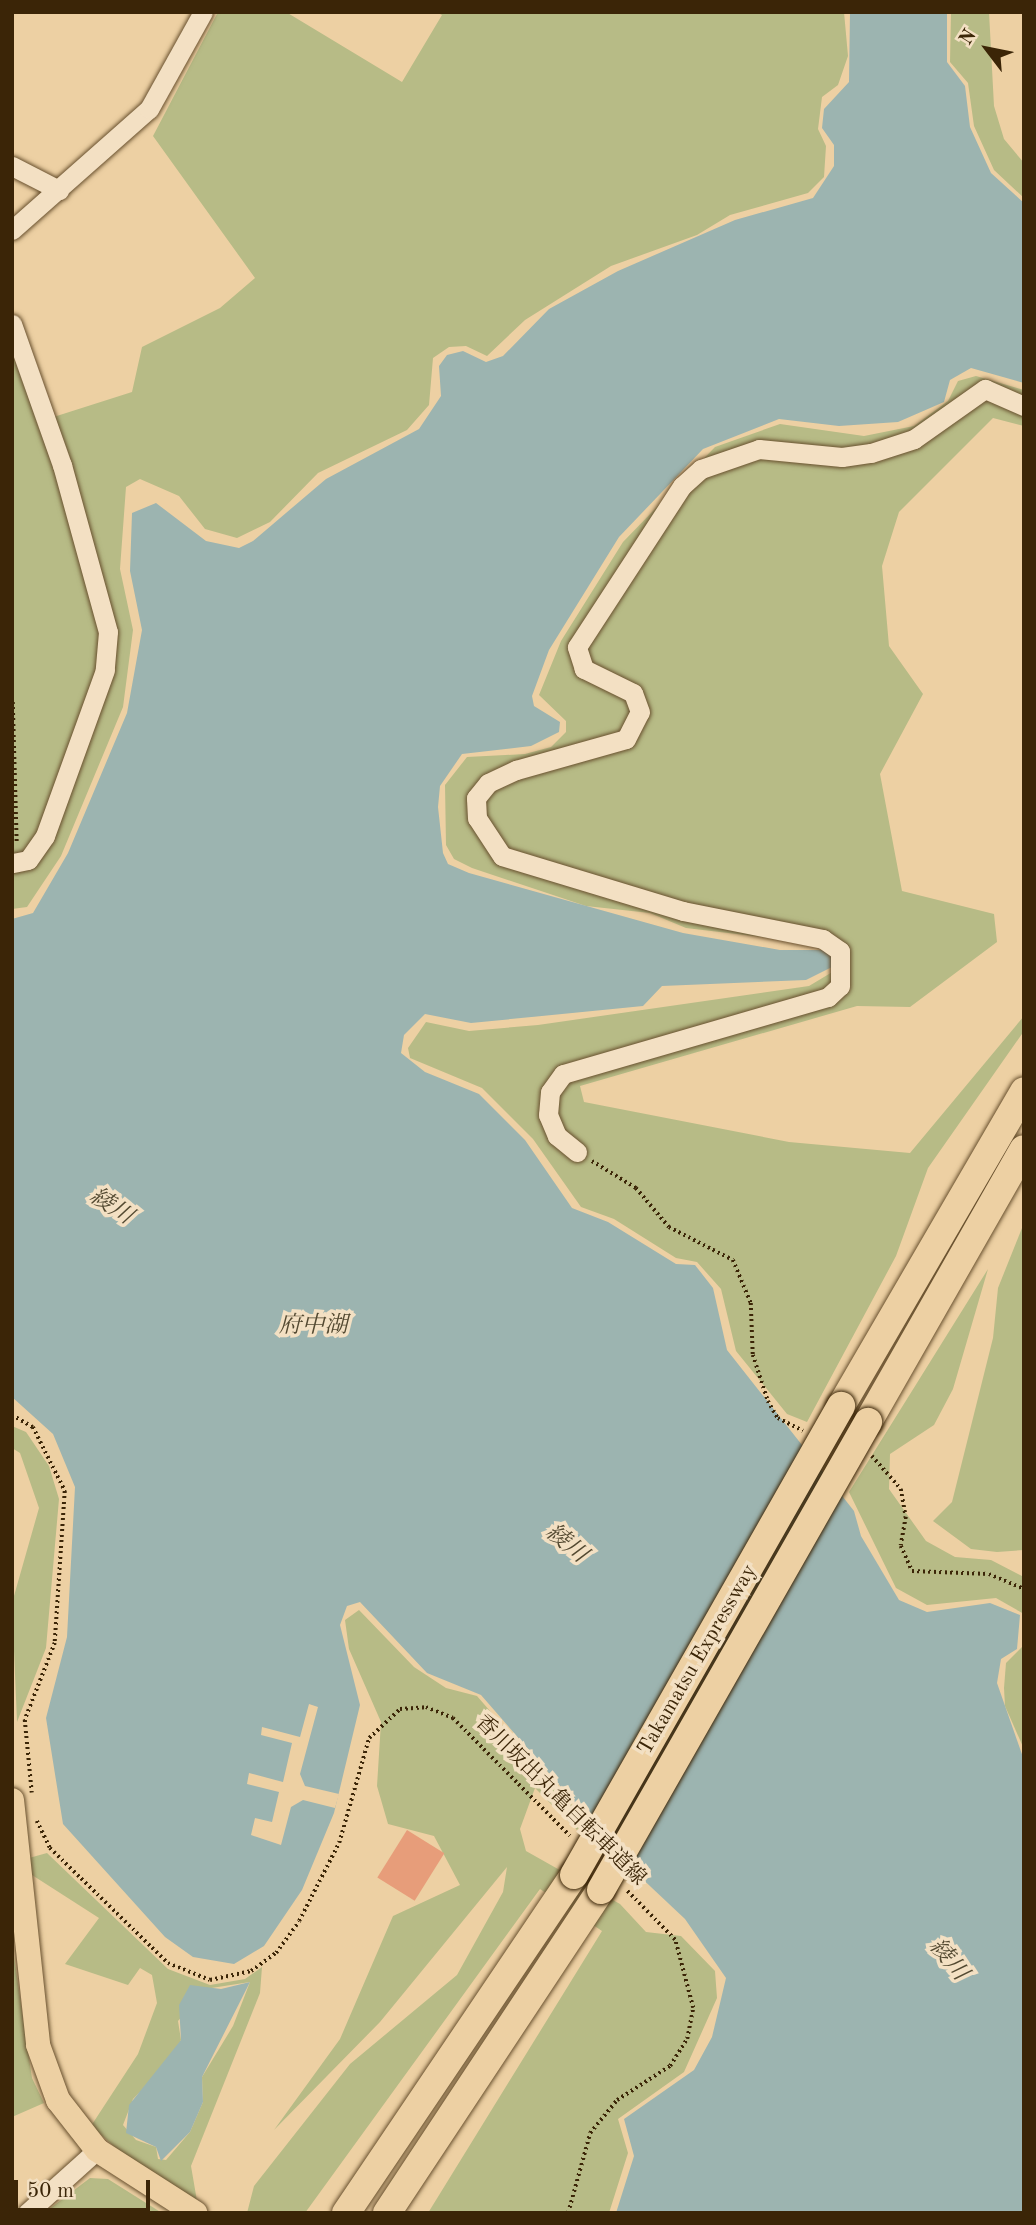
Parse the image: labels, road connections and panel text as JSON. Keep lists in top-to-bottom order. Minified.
{"streets":{"highway":["Takamatsu Expressway"],"path":["香川坂出丸亀自転車道線"]},"crossings":[["Takamatsu Expressway","香川坂出丸亀自転車道線"]],"water":["綾川","府中湖"],"scale_bar":"50 m","north":"top left"}
